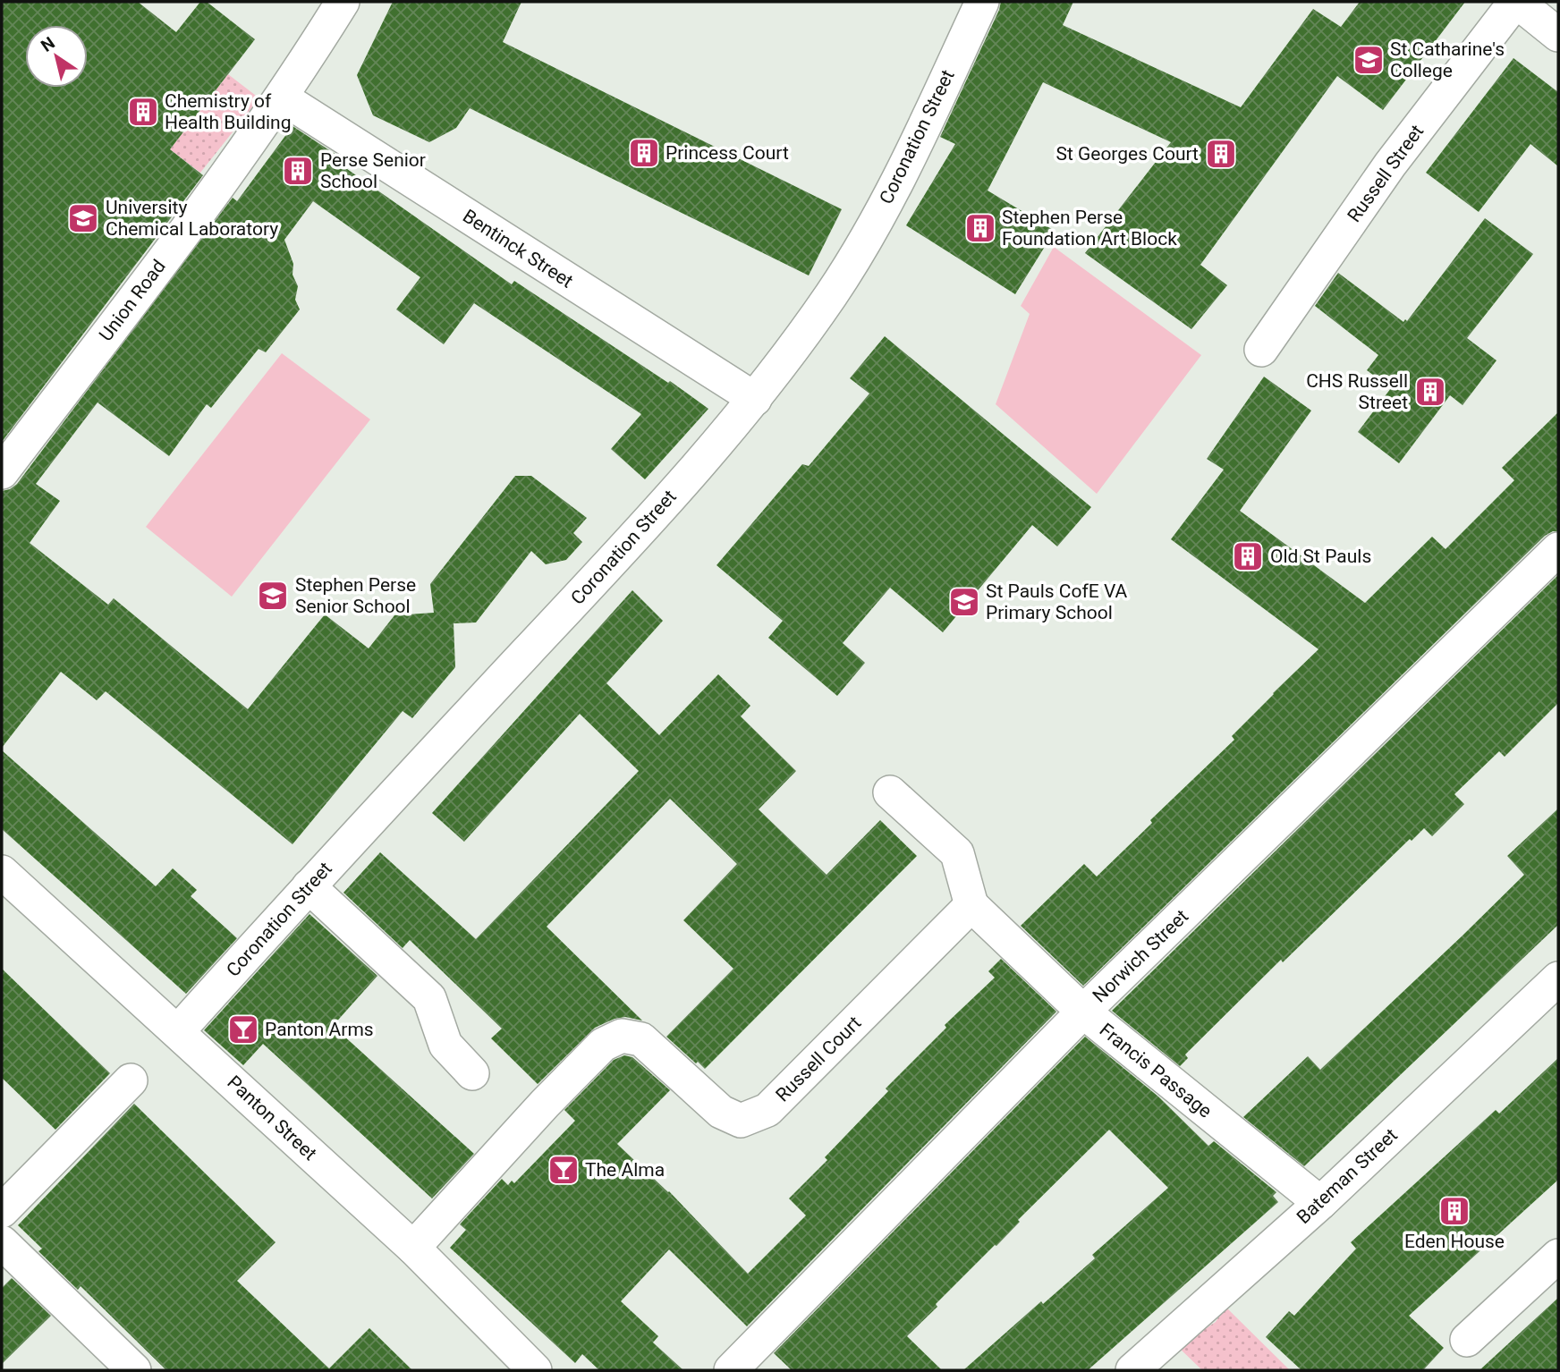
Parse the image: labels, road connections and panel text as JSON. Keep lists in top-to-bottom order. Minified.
{"streets":{"street":["Coronation Street","Russell Street","Bentinck Street","Union Road","Norwich Street","Russell Court","Francis Passage","Panton Street","Bateman Street"]},"crossings":[["Coronation Street","Bentinck Street"],["Coronation Street","Panton Street"],["Bentinck Street","Union Road"],["Norwich Street","Francis Passage"],["Russell Court","Francis Passage"],["Russell Court","Panton Street"],["Francis Passage","Bateman Street"]],"places":{"school or university":["St Catharine's College","University Chemical Laboratory","Stephen Perse Senior School","St Pauls CofE VA Primary School"],"building":["Chemistry of Health Building","Princess Court","St Georges Court","Perse Senior School","Stephen Perse Foundation Art Block","CHS Russell Street","Old St Pauls","Eden House"],"bar":["Panton Arms","The Alma"]},"north":"top left"}
